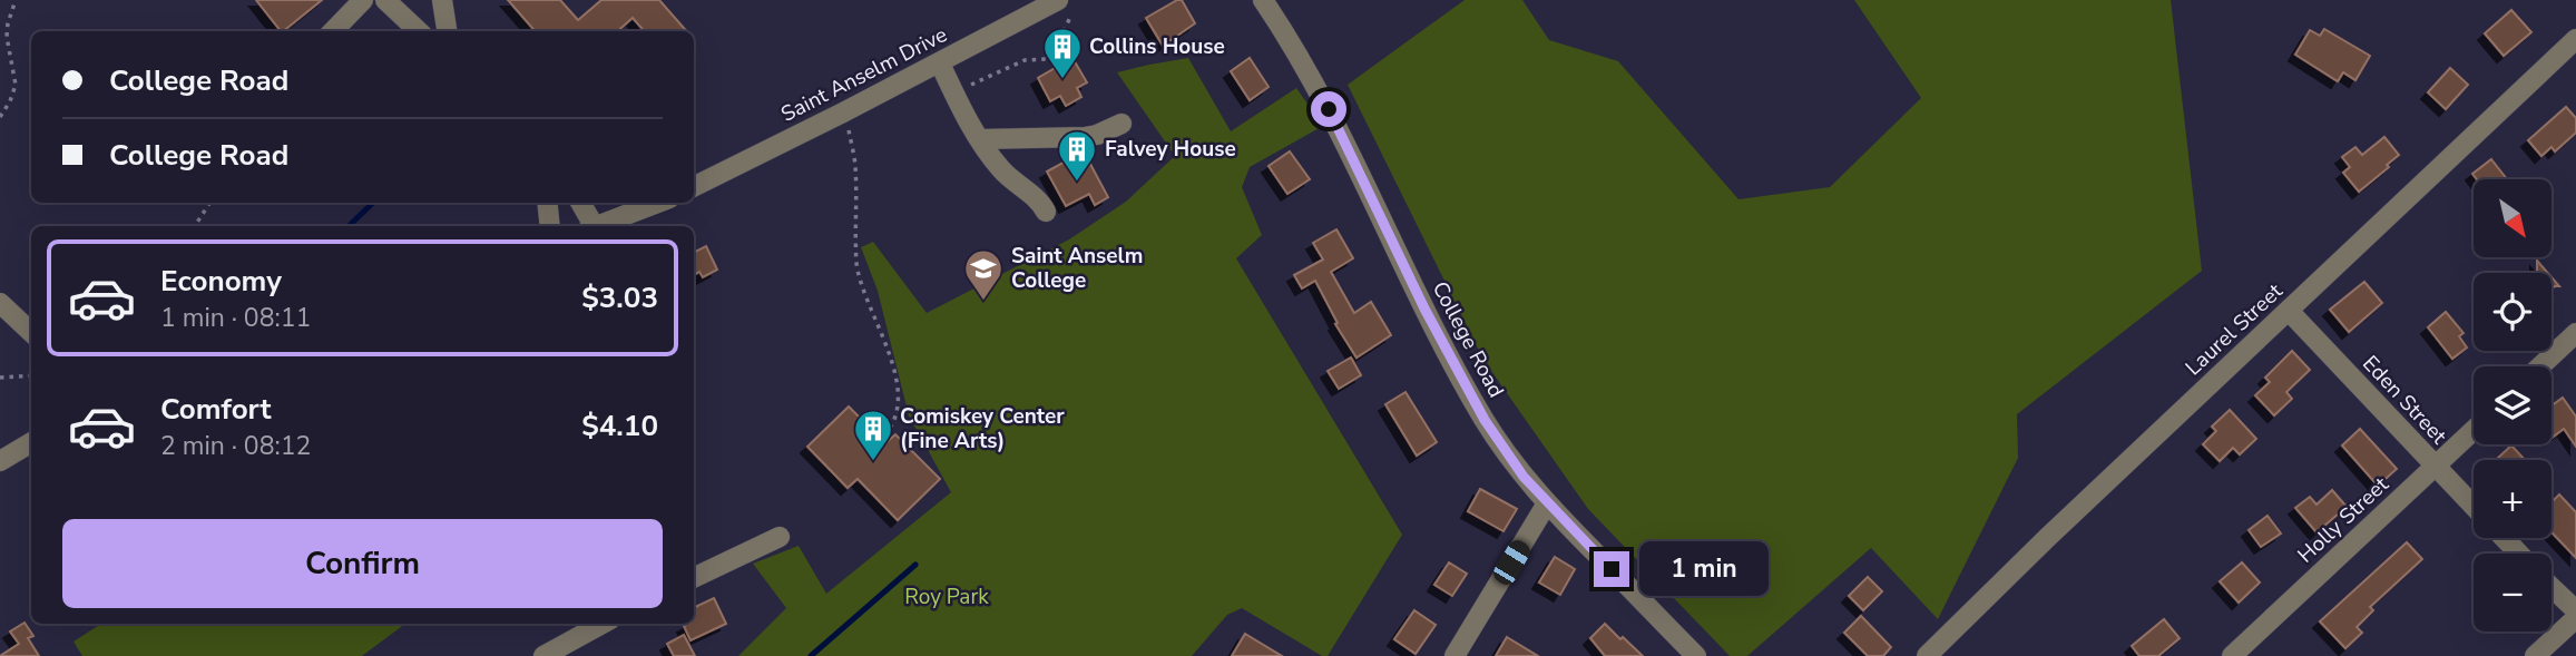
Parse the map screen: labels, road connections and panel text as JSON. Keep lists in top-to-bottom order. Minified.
{"streets":{"street":["Saint Anselm Drive","Laurel Street","College Road","Eden Street","Holly Street"]},"crossings":[["Laurel Street","Eden Street"],["Eden Street","Holly Street"]],"parks":["Roy Park"],"places":{"building":["Collins House","Falvey House","Comiskey Center (Fine Arts)"],"school or university":["Saint Anselm College"]},"north":"bottom right","page":{"banner":["College Road","College Road"],"map_buttons":["+","−"],"list":[{"name":"Economy","note":"1 min · 08:11","value":"$3.03"},{"name":"Comfort","note":"2 min · 08:12","value":"$4.10"}],"buttons":"Confirm","bubble":"1 min"}}
